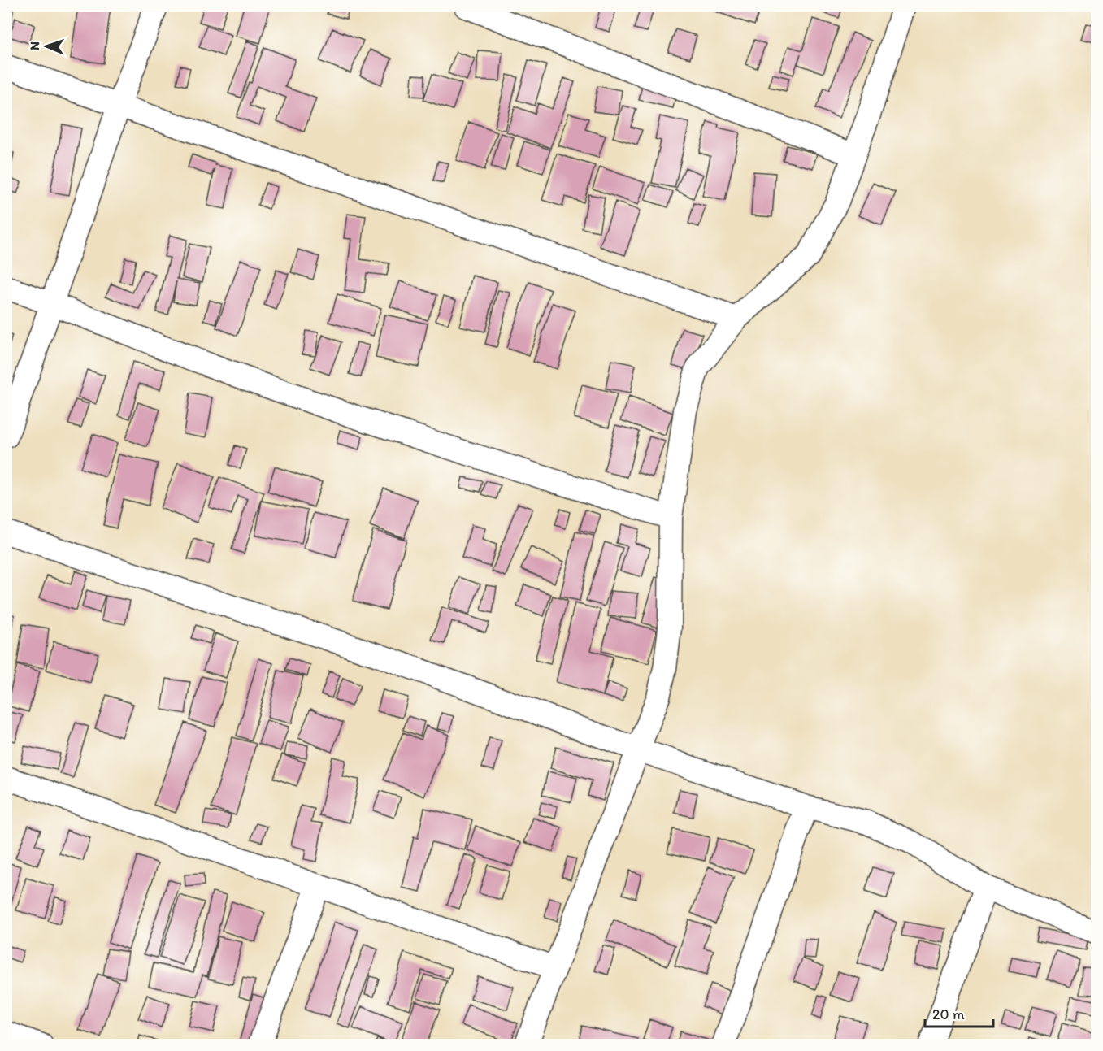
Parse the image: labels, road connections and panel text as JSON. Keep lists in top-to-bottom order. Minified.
{"scale_bar":"20 m","north":"left"}
